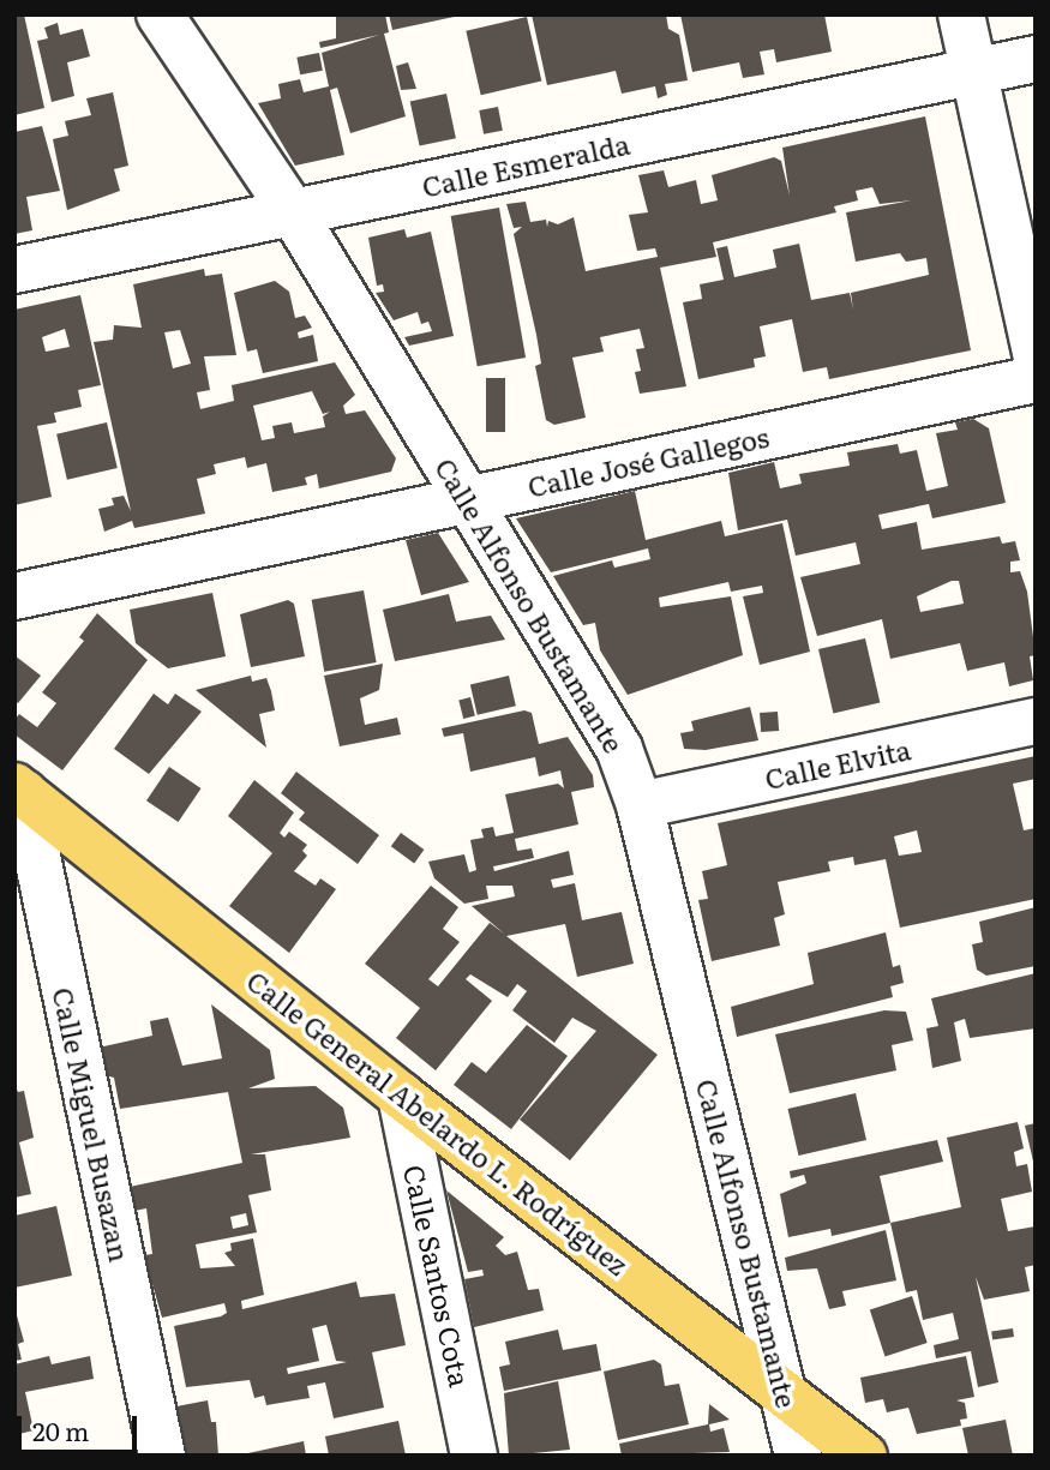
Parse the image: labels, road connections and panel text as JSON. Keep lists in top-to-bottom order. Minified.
{"streets":{"main road":["Calle General Abelardo L. Rodríguez"],"street":["Calle Esmeralda","Calle José Gallegos","Calle Alfonso Bustamante","Calle Elvita","Calle Miguel Busazan","Calle Santos Cota"]},"crossings":[["Calle Esmeralda","Calle Alfonso Bustamante"],["Calle José Gallegos","Calle Alfonso Bustamante"],["Calle Alfonso Bustamante","Calle Elvita"],["Calle Alfonso Bustamante","Calle General Abelardo L. Rodríguez"],["Calle General Abelardo L. Rodríguez","Calle Miguel Busazan"],["Calle General Abelardo L. Rodríguez","Calle Santos Cota"]],"scale_bar":"20 m"}
